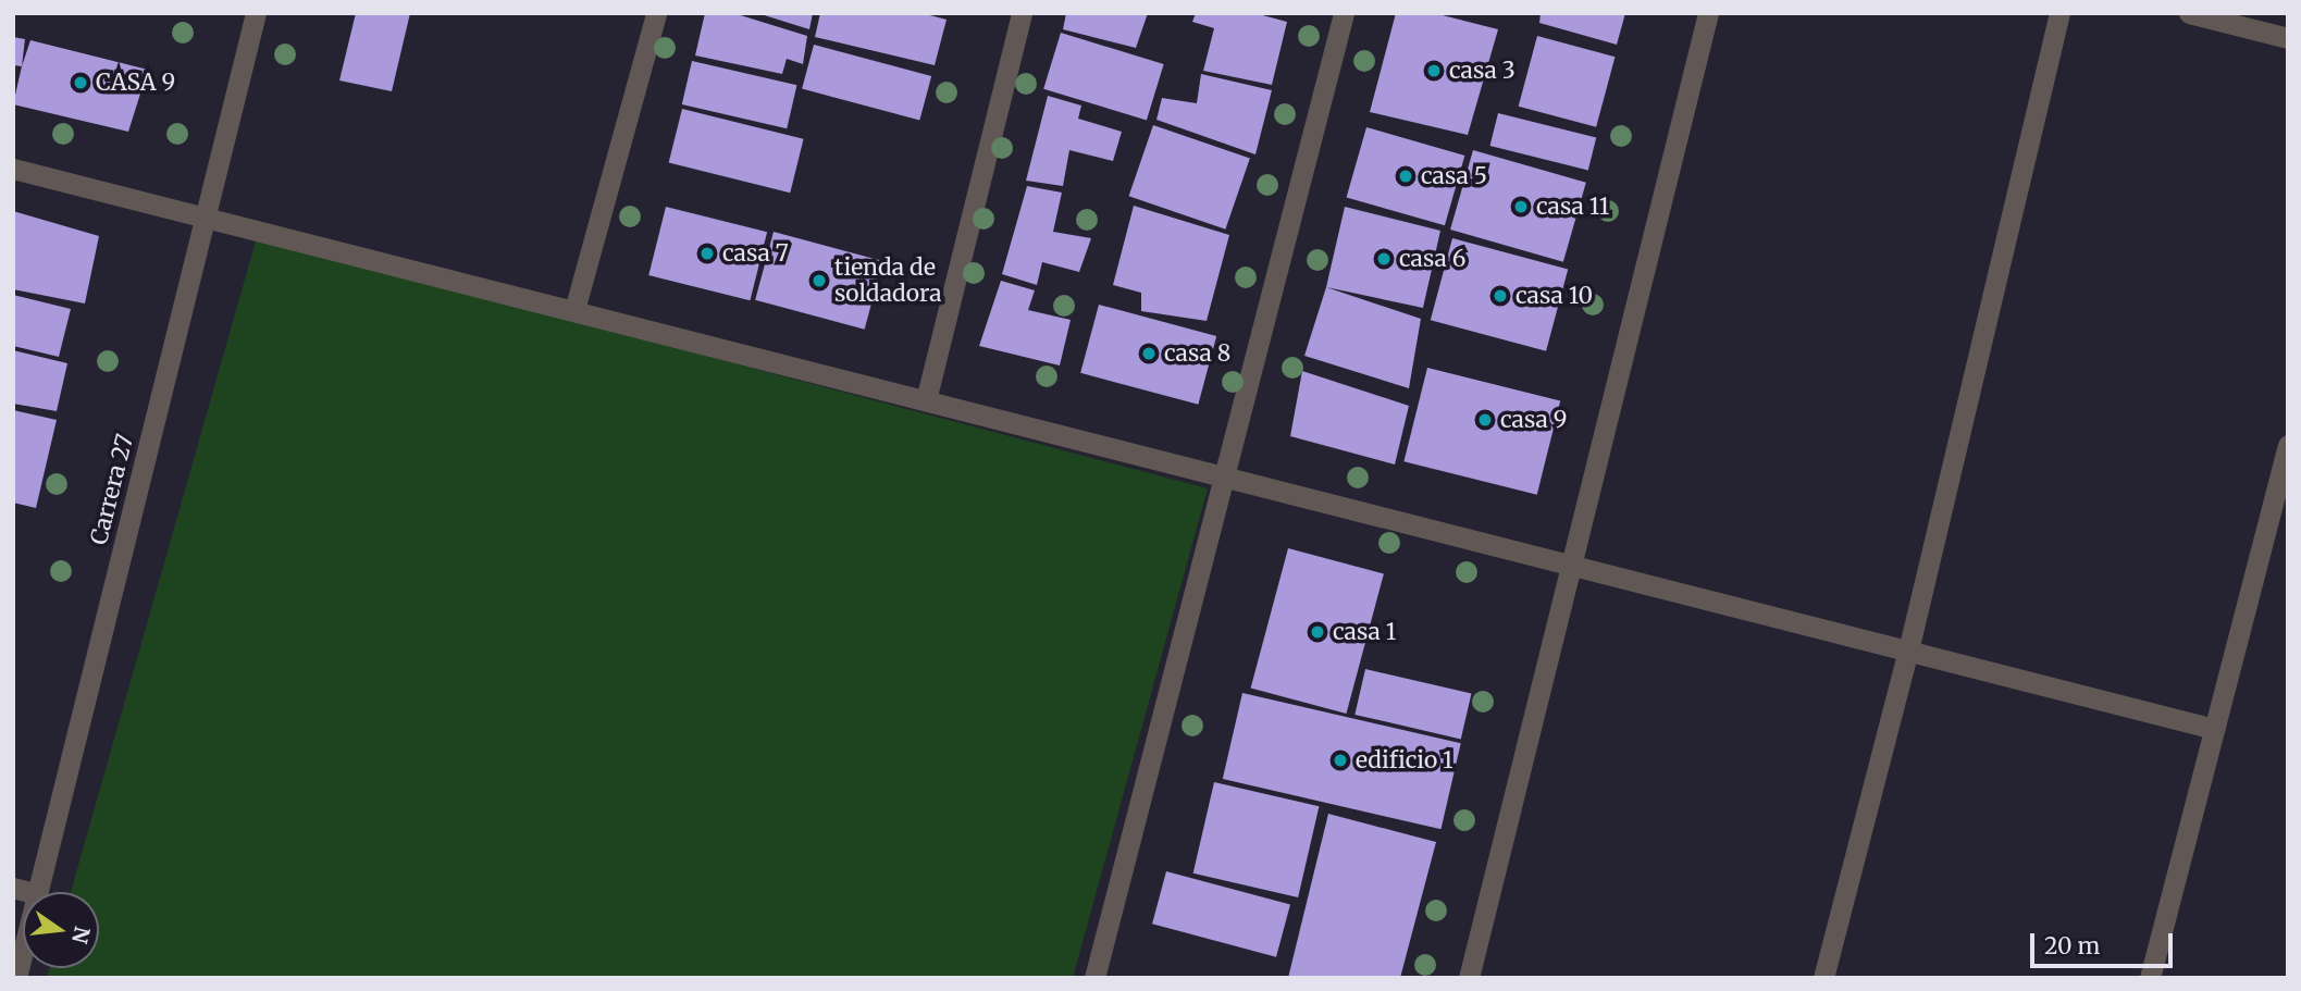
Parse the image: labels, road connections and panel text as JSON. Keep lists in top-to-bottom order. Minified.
{"streets":{"street":["Carrera 27"]},"places":["casa 3","CASA 9","casa 5","casa 11","casa 7","casa 6","tienda de soldadora","casa 10","casa 8","casa 9","casa 1","edificio 1"],"scale_bar":"20 m","north":"right"}
